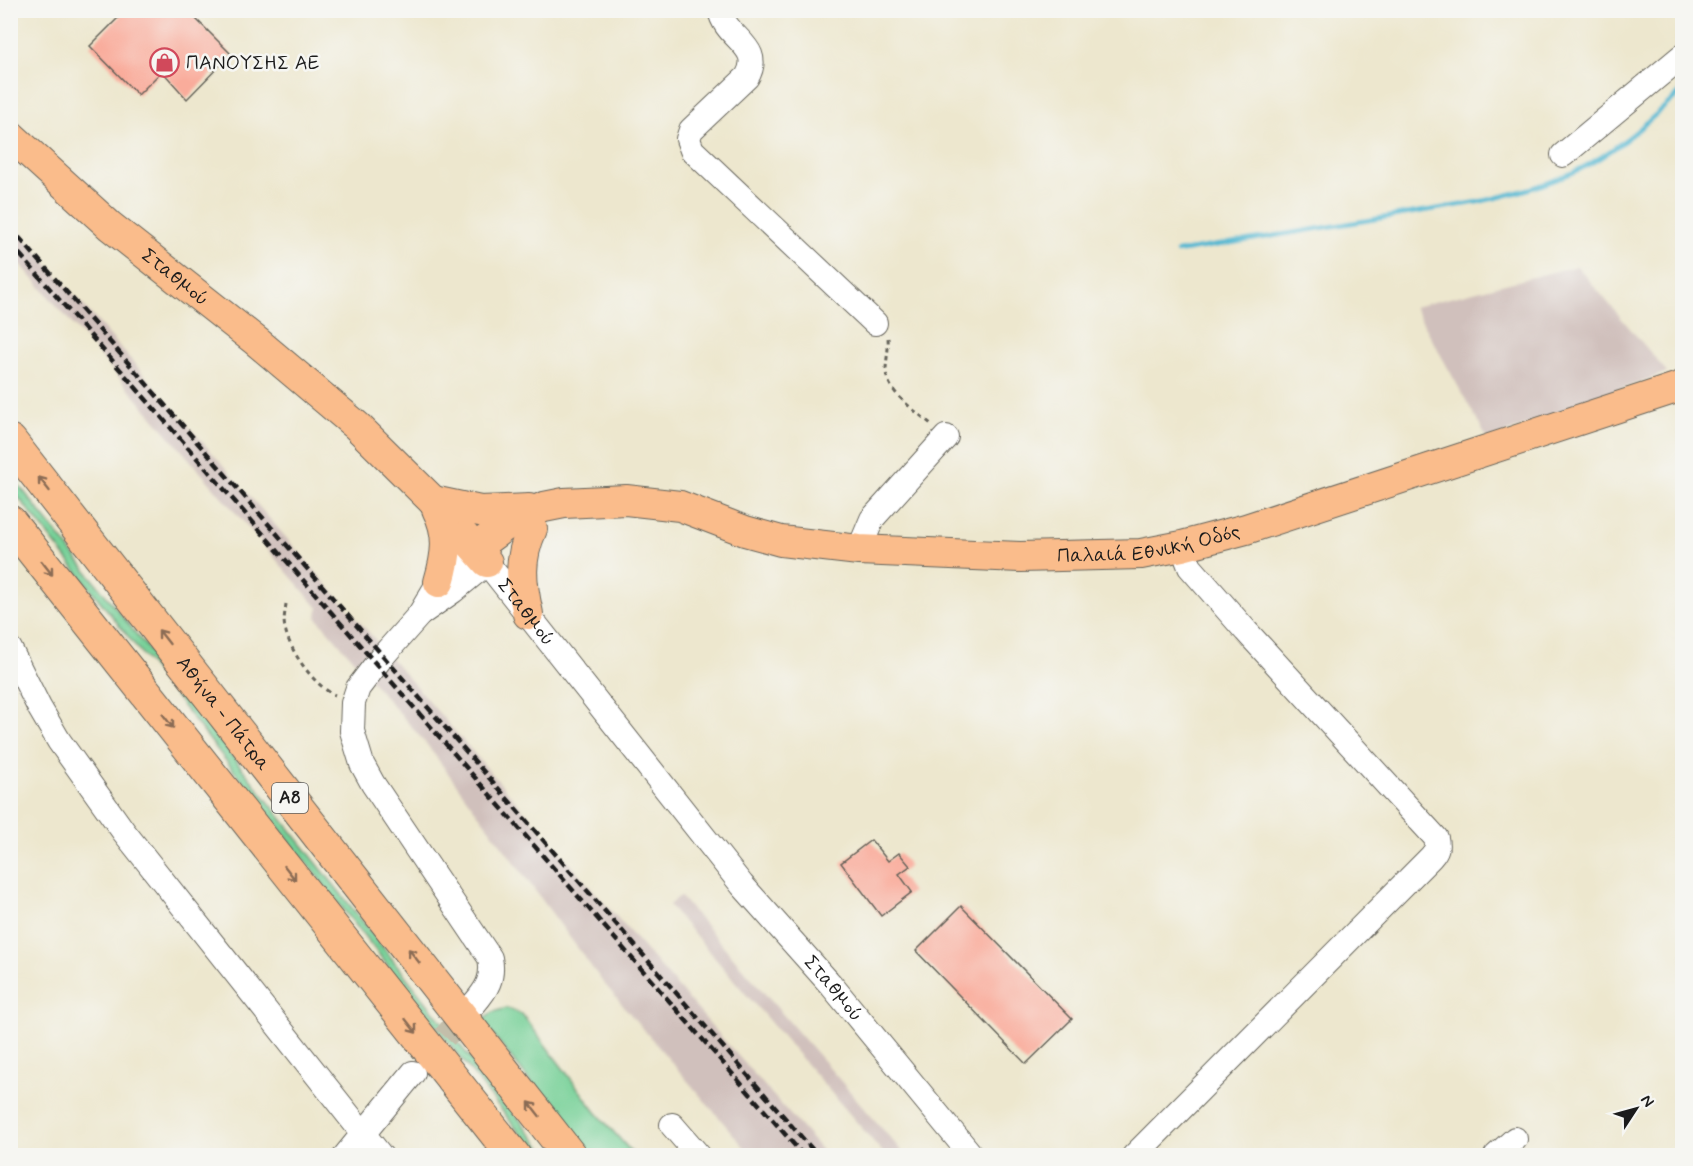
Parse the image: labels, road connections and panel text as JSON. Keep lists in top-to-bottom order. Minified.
{"streets":{"highway":["Αθήνα - Πάτρα","Α8"],"main road":["Σταθμού","Παλαιά Εθνική Οδός"]},"crossings":[["Σταθμού","Παλαιά Εθνική Οδός"]],"places":{"shop":["ΠΑΝΟΥΣΗΣ ΑΕ"]},"north":"top right"}
